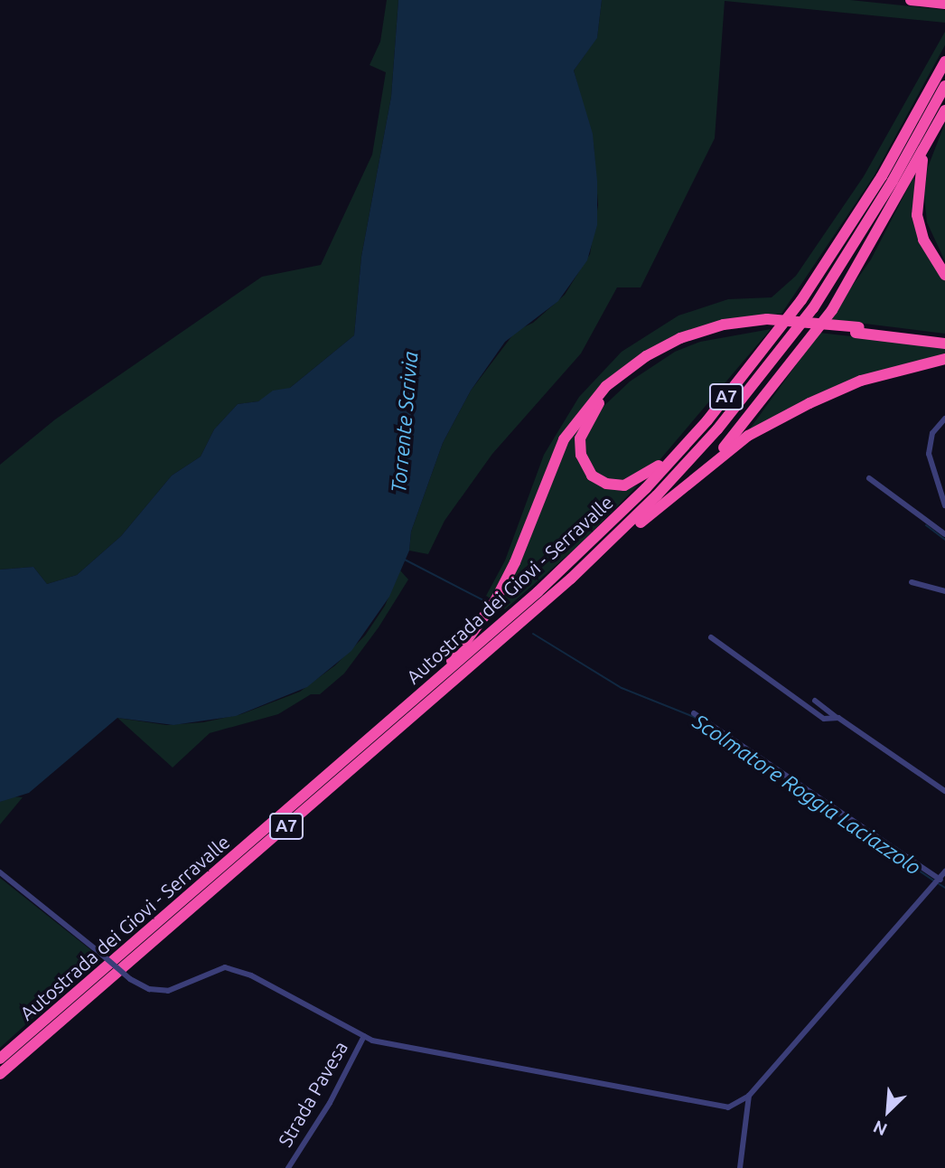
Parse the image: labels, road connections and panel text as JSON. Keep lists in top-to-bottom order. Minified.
{"streets":{"highway":["A7","Autostrada dei Giovi - Serravalle"],"street":["Strada Pavesa"]},"water":["Torrente Scrivia","Scolmatore Roggia Laciazzolo"],"north":"bottom left"}
